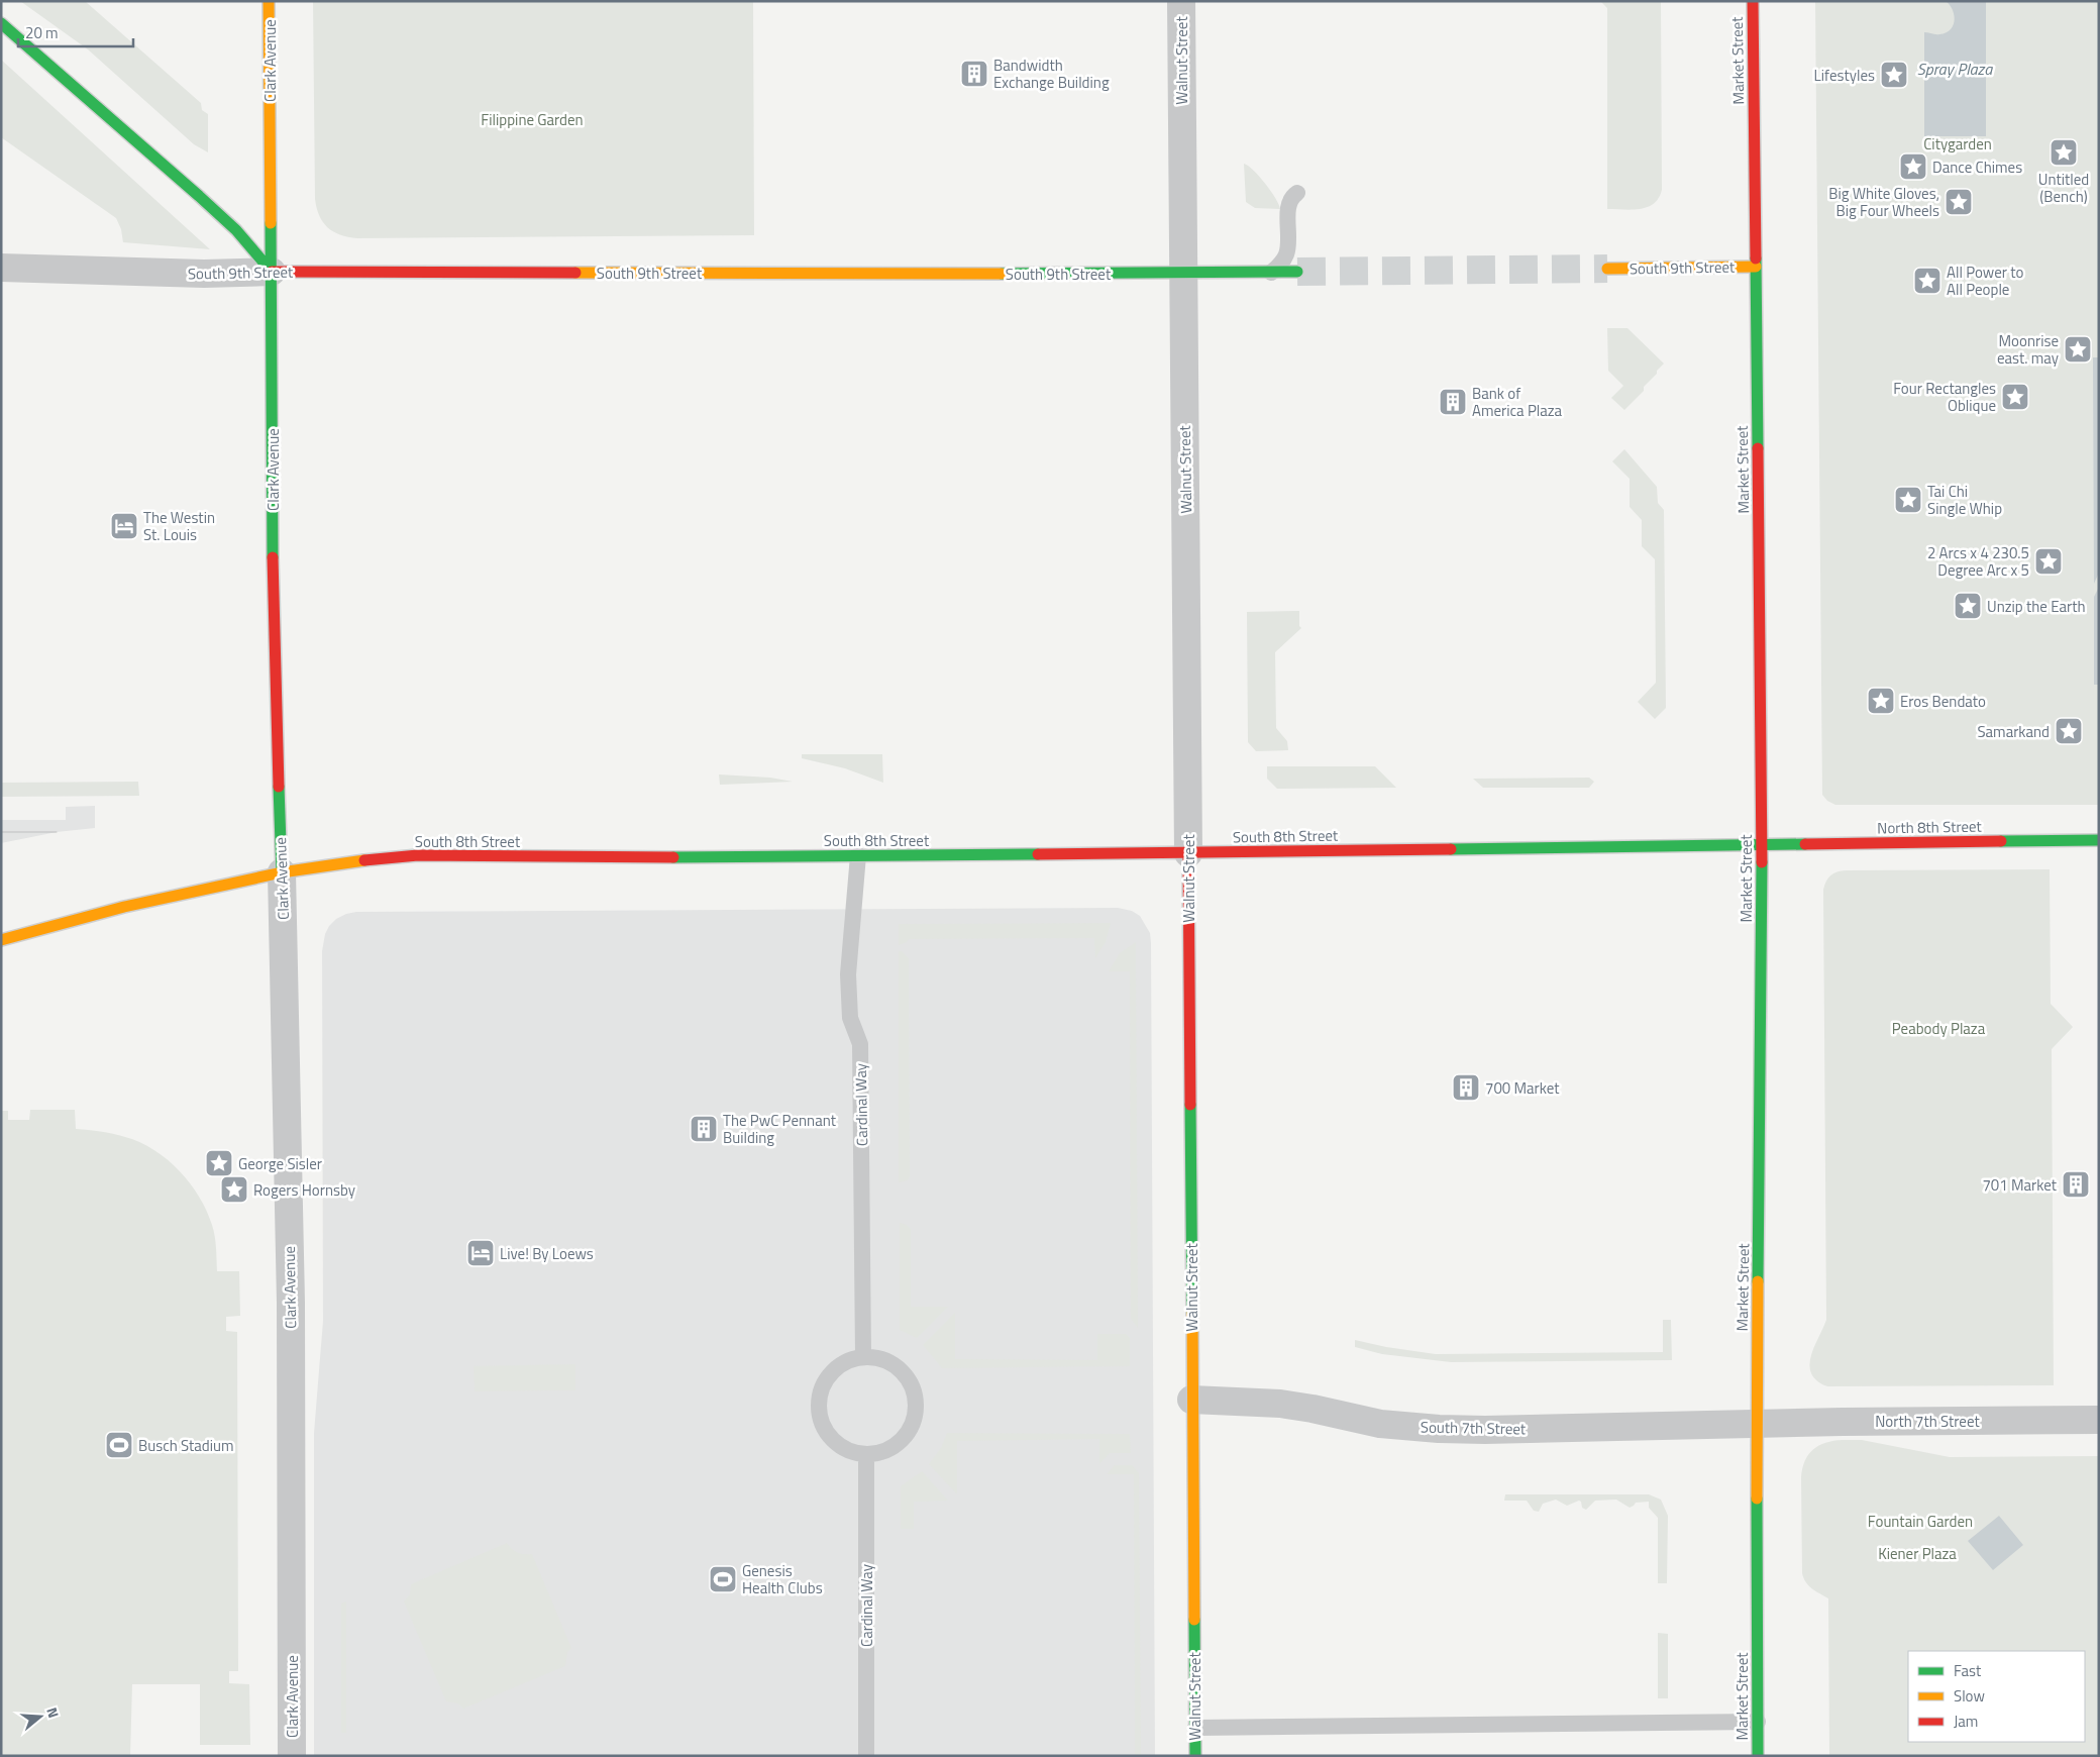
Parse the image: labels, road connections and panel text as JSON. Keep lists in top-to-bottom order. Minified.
{"streets":{"main road":["Clark Avenue","Walnut Street","Market Street","South 9th Street","North 8th Street","South 8th Street"],"street":["North 7th Street","South 7th Street"],"lane":["Cardinal Way"]},"crossings":[["Clark Avenue","South 9th Street"],["Clark Avenue","South 8th Street"],["Walnut Street","South 9th Street"],["Walnut Street","South 8th Street"],["Walnut Street","South 7th Street"],["Market Street","South 9th Street"],["Market Street","North 8th Street"],["Market Street","South 8th Street"],["Market Street","North 7th Street"],["Market Street","South 7th Street"],["North 8th Street","South 8th Street"],["South 8th Street","Cardinal Way"],["North 7th Street","South 7th Street"]],"water":["Spray Plaza"],"parks":["Filippine Garden","Citygarden","Peabody Plaza","Fountain Garden","Kiener Plaza"],"places":{"building":["Bandwidth Exchange Building","Bank of America Plaza","700 Market","The PwC Pennant Building","701 Market"],"place":["Lifestyles","Untitled (Bench)","Dance Chimes","Big White Gloves, Big Four Wheels","All Power to All People","Moonrise east. may","Four Rectangles Oblique","Tai Chi Single Whip","2 Arcs x 4 230.5 Degree Arc x 5","Unzip the Earth","Eros Bendato","Samarkand","George Sisler","Rogers Hornsby"],"hotel":["The Westin St. Louis","Live! By Loews"],"sports":["Busch Stadium","Genesis Health Clubs"]},"legend":["Fast","Slow","Jam"],"scale_bar":"20 m","north":"right"}
